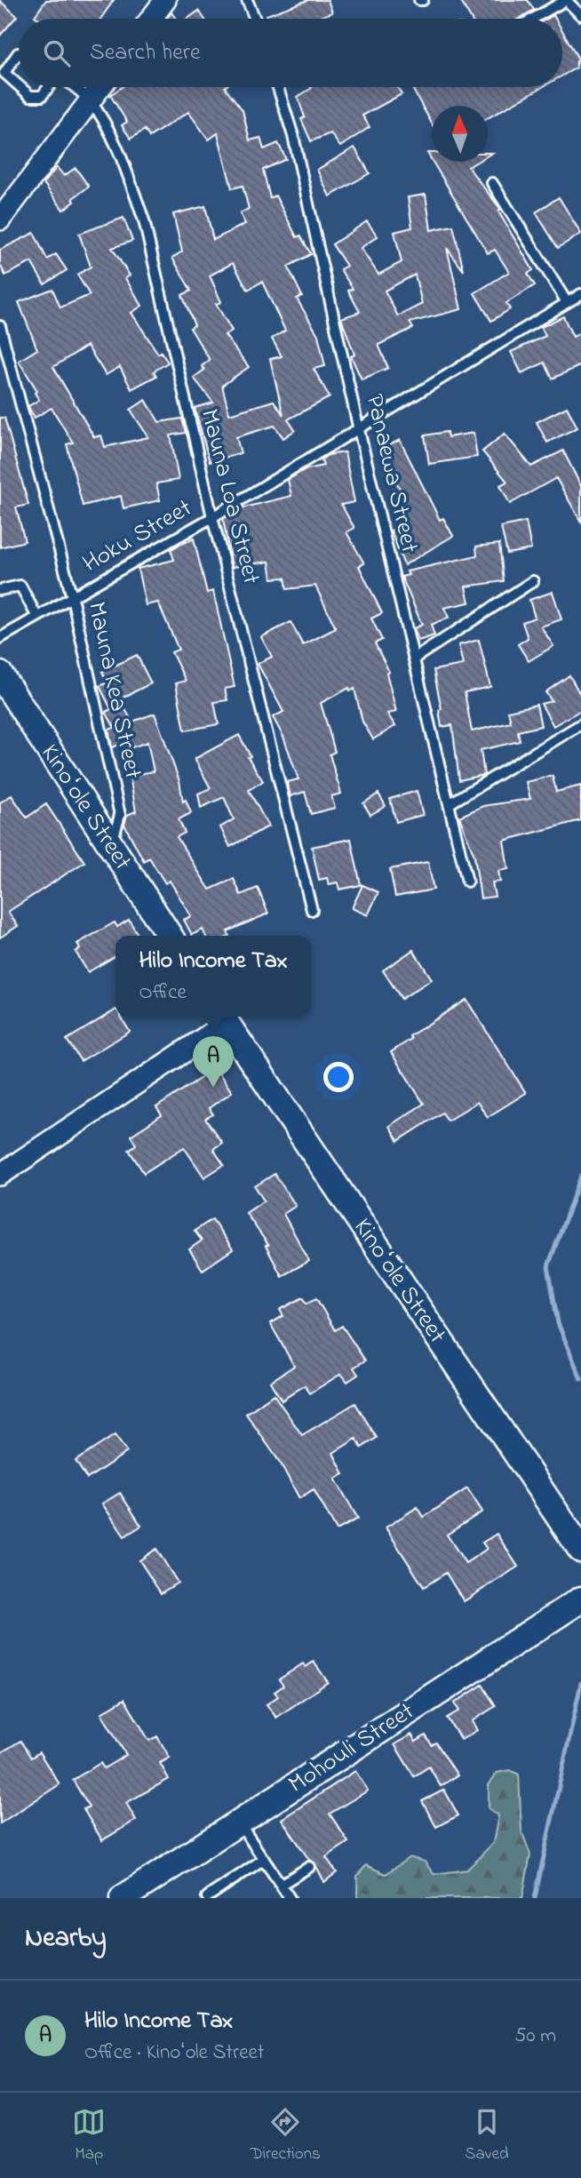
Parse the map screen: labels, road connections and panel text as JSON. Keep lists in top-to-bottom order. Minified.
{"streets":{"street":["Kinoʻole Street","Mohouli Street"],"lane":["Panaewa Street","Mauna Loa Street","Hoku Street","Mauna Kea Street"]},"crossings":[["Panaewa Street","Hoku Street"],["Mauna Loa Street","Hoku Street"],["Hoku Street","Mauna Kea Street"],["Mauna Kea Street","Kinoʻole Street"]],"north":"top","page":{"search":"Search here","popup":["Hilo Income Tax","Office"],"pins":"A","heading":"Nearby","list":[{"mark":"A","name":"Hilo Income Tax","note":"Office · Kinoʻole Street","value":"50 m"}],"nav":["Map","Directions","Saved"]}}
